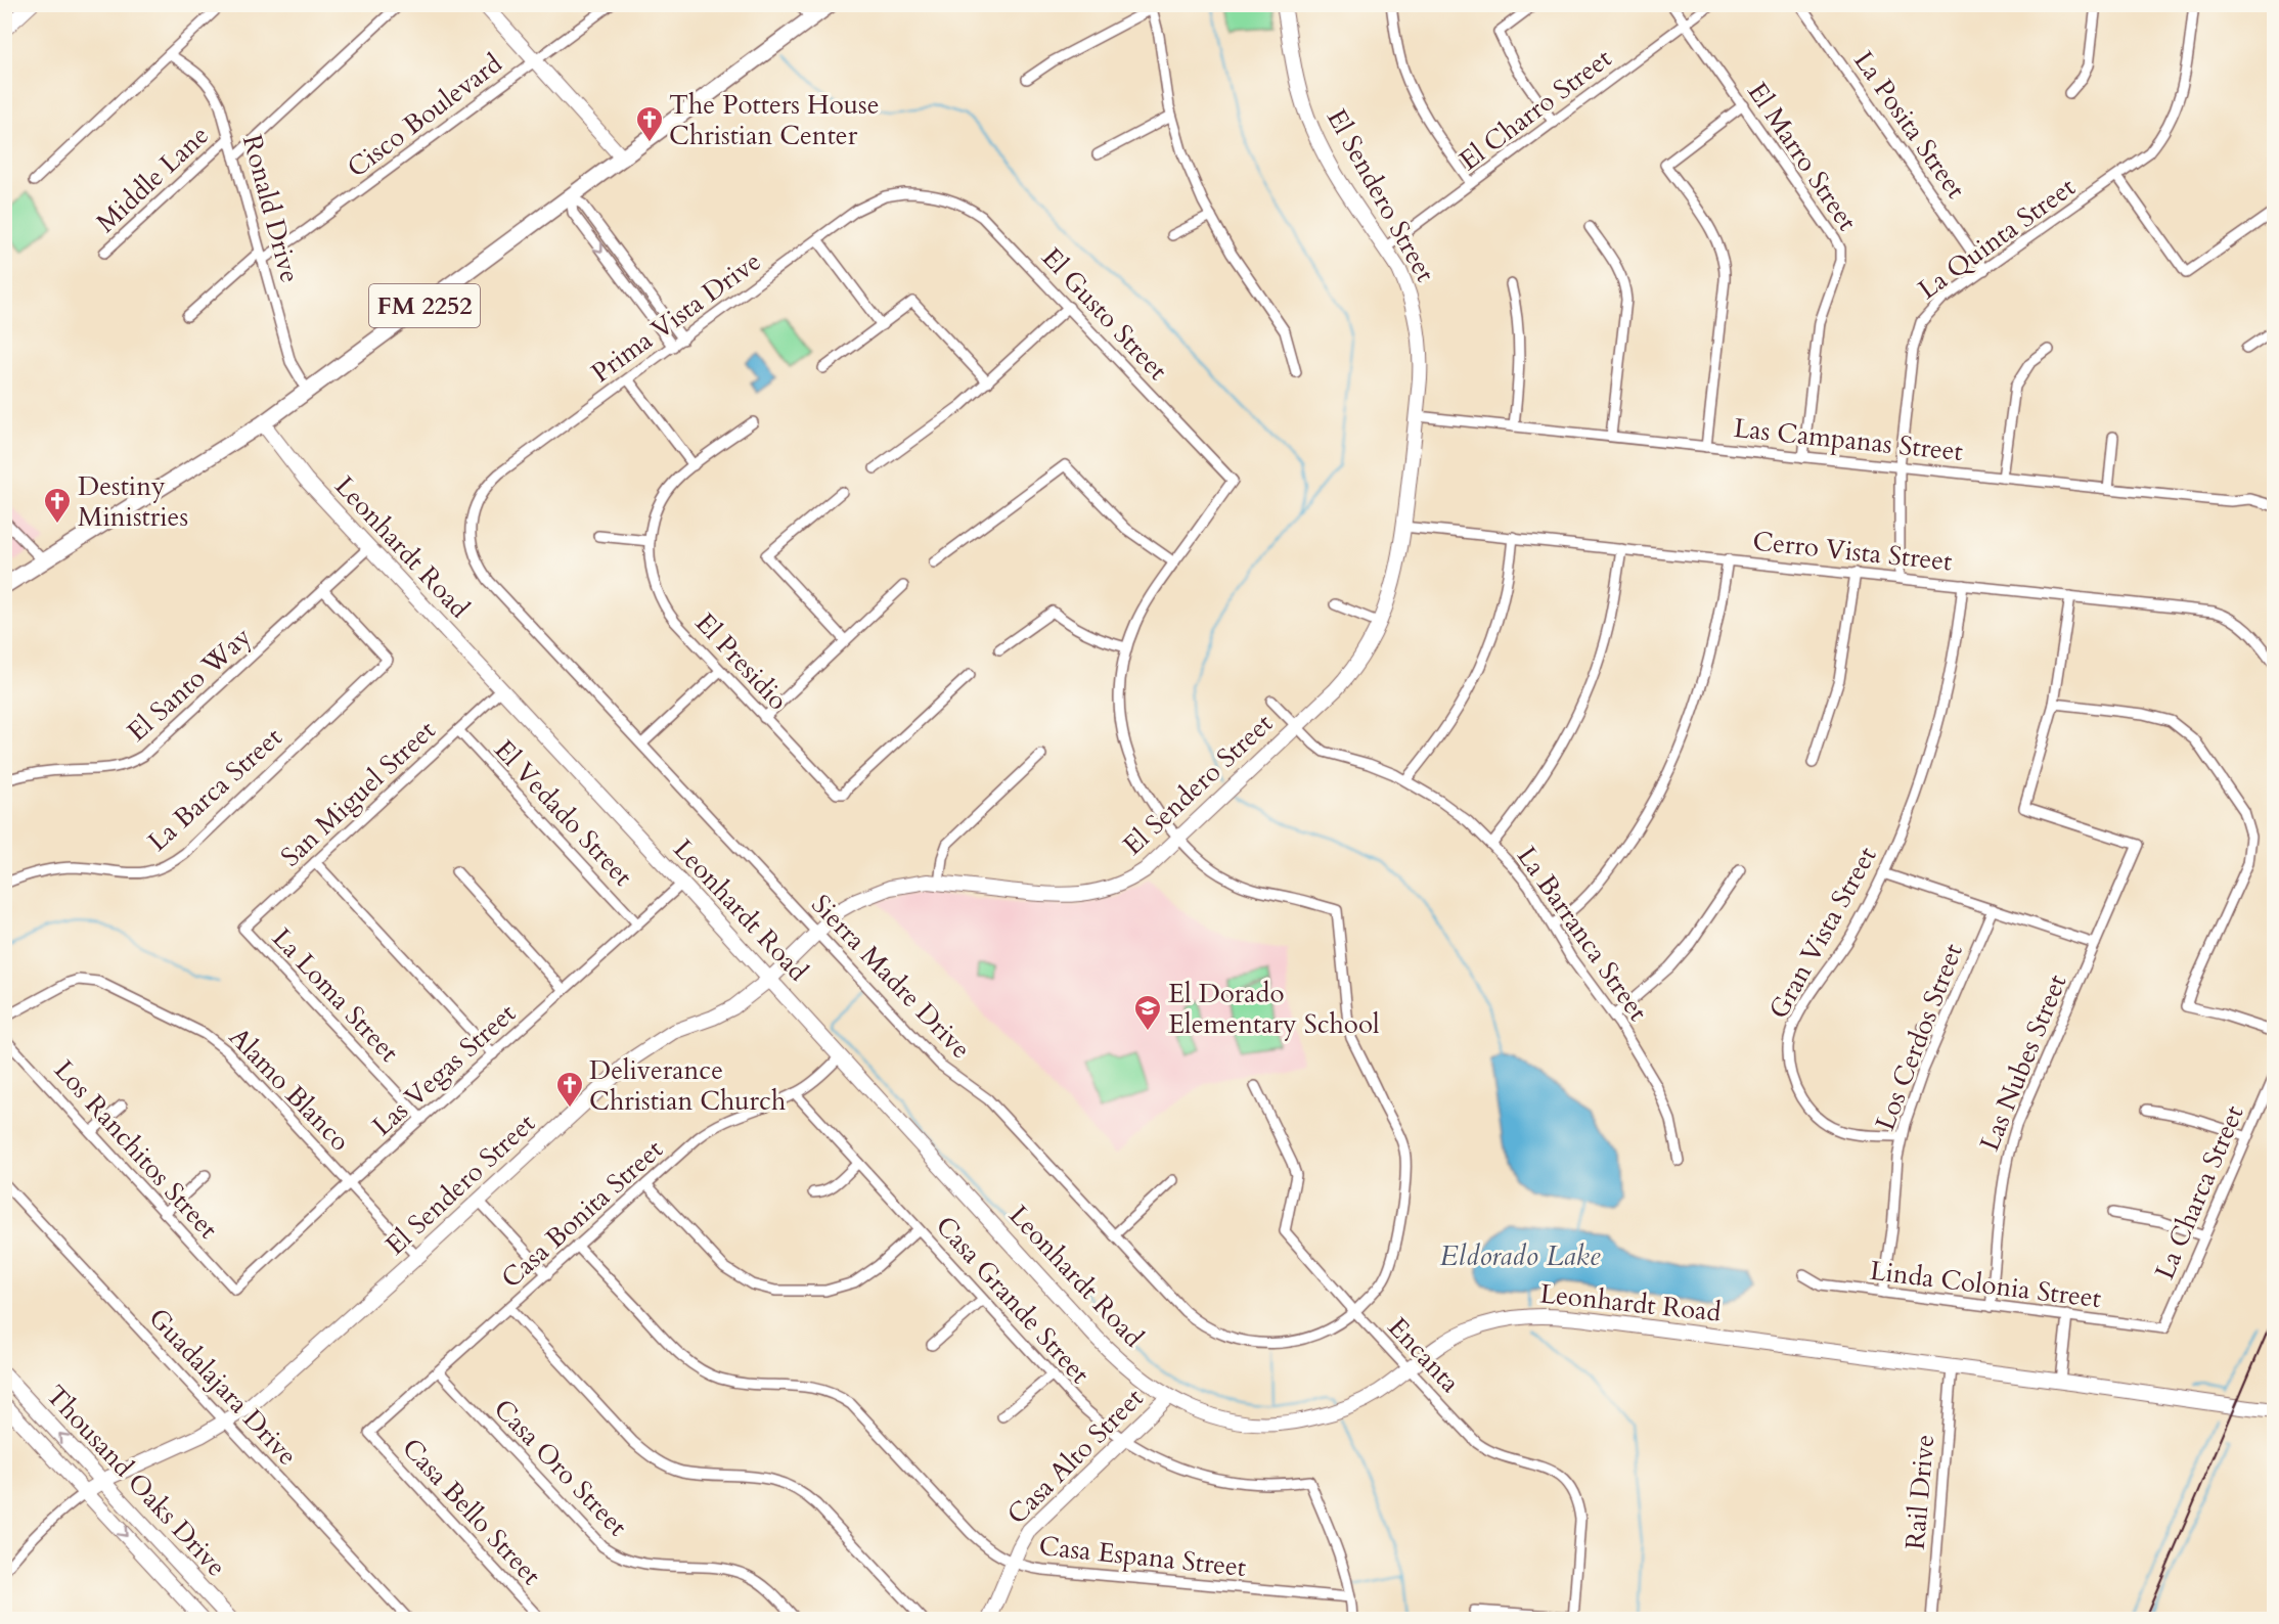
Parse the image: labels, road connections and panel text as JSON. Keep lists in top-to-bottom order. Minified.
{"streets":{"main road":["FM 2252"],"street":["El Charro Street","Cisco Boulevard","La Posita Street","El Marro Street","Middle Lane","El Sendero Street","Ronald Drive","La Quinta Street","El Gusto Street","Prima Vista Drive","Las Campanas Street","Leonhardt Road","Cerro Vista Street","El Presidio","El Santo Way","La Barca Street","San Miguel Street","El Vedado Street","Gran Vista Street","La Barranca Street","Sierra Madre Drive","La Loma Street","Los Cerdos Street","Las Nubes Street","Las Vegas Street","Alamo Blanco","Los Ranchitos Street","La Charca Street","Casa Bonita Street","Linda Colonia Street","Casa Grande Street","Encanta","Guadalajara Drive","Casa Alto Street","Casa Oro Street","Thousand Oaks Drive","Rail Drive","Casa Bello Street","Casa Espana Street"]},"crossings":[["El Charro Street","El Marro Street"],["El Charro Street","El Sendero Street"],["Cisco Boulevard","Ronald Drive"],["La Posita Street","La Quinta Street"],["El Marro Street","Las Campanas Street"],["Middle Lane","Ronald Drive"],["El Sendero Street","Las Campanas Street"],["El Sendero Street","Leonhardt Road"],["El Sendero Street","Cerro Vista Street"],["El Sendero Street","La Barranca Street"],["El Sendero Street","Sierra Madre Drive"],["El Sendero Street","Alamo Blanco"],["El Sendero Street","Guadalajara Drive"],["El Sendero Street","Thousand Oaks Drive"],["Ronald Drive","FM 2252"],["La Quinta Street","Las Campanas Street"],["La Quinta Street","Cerro Vista Street"],["FM 2252","Leonhardt Road"],["El Gusto Street","Prima Vista Drive"],["Prima Vista Drive","Sierra Madre Drive"],["Leonhardt Road","El Santo Way"],["Leonhardt Road","San Miguel Street"],["Leonhardt Road","Las Vegas Street"],["Leonhardt Road","Casa Bonita Street"],["Leonhardt Road","Encanta"],["Leonhardt Road","Casa Alto Street"],["Leonhardt Road","Rail Drive"],["Cerro Vista Street","Gran Vista Street"],["El Santo Way","La Barca Street"],["San Miguel Street","El Vedado Street"],["San Miguel Street","La Loma Street"],["El Vedado Street","Las Vegas Street"],["Gran Vista Street","Los Cerdos Street"],["Sierra Madre Drive","Encanta"],["La Loma Street","Las Vegas Street"],["Los Cerdos Street","Linda Colonia Street"],["Las Nubes Street","Linda Colonia Street"],["Las Vegas Street","Alamo Blanco"],["Las Vegas Street","Los Ranchitos Street"],["La Charca Street","Linda Colonia Street"],["Casa Bonita Street","Casa Grande Street"],["Casa Bonita Street","Casa Oro Street"],["Casa Bonita Street","Casa Bello Street"],["Casa Bonita Street","Casa Espana Street"],["Casa Grande Street","Casa Alto Street"],["Casa Grande Street","Casa Espana Street"],["Casa Alto Street","Casa Espana Street"]],"water":["Eldorado Lake"],"places":{"church":["The Potters House Christian Center","Destiny Ministries","Deliverance Christian Church"],"school or university":["El Dorado Elementary School"]}}
